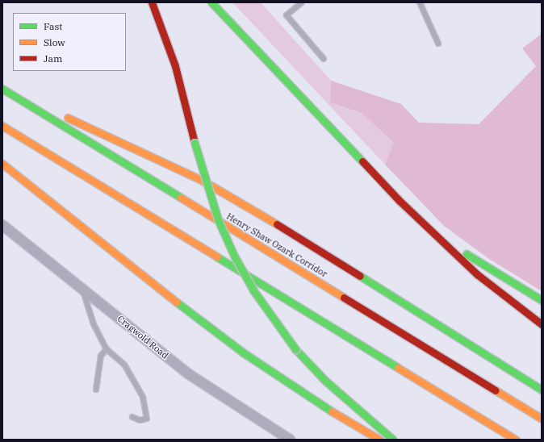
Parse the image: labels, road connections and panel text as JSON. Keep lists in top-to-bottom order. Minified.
{"streets":{"highway":["Henry Shaw Ozark Corridor"],"street":["Cragwold Road"]},"legend":["Fast","Slow","Jam"]}
